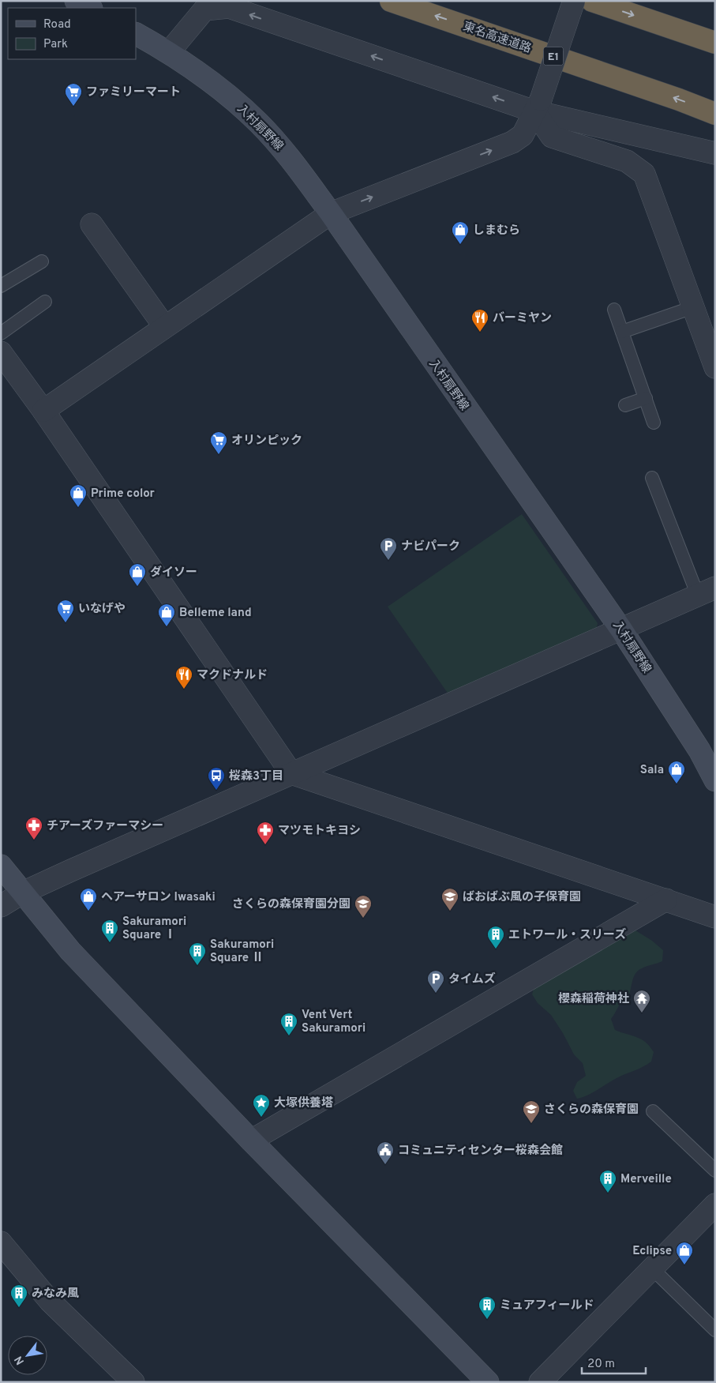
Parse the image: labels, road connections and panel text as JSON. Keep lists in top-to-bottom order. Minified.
{"streets":{"highway":["東名高速道路","E1"],"street":["入村扇野線"]},"places":{"supermarket":["ファミリーマート","オリンピック","いなげや"],"shop":["しまむら","Prime color","ダイソー","Belleme land","Sala","ヘアーサロン Iwasaki","Eclipse"],"restaurant":["バーミヤン","マクドナルド"],"parking":["ナビパーク","タイムズ"],"bus stop":["桜森3丁目"],"pharmacy":["チアーズファーマシー","マツモトキヨシ"],"school or university":["ばおばぶ風の子保育園","さくらの森保育園分園","さくらの森保育園"],"building":["Sakuramori Square Ⅰ","エトワール・スリーズ","Sakuramori Square Ⅱ","Vent Vert Sakuramori","Merveille","みなみ風","ミュアフィールド"],"temple":["櫻森稲荷神社"],"place":["大塚供養塔"],"public building":["コミュニティセンター桜森会館"]},"legend":["Road","Park"],"scale_bar":"20 m","north":"bottom left"}
